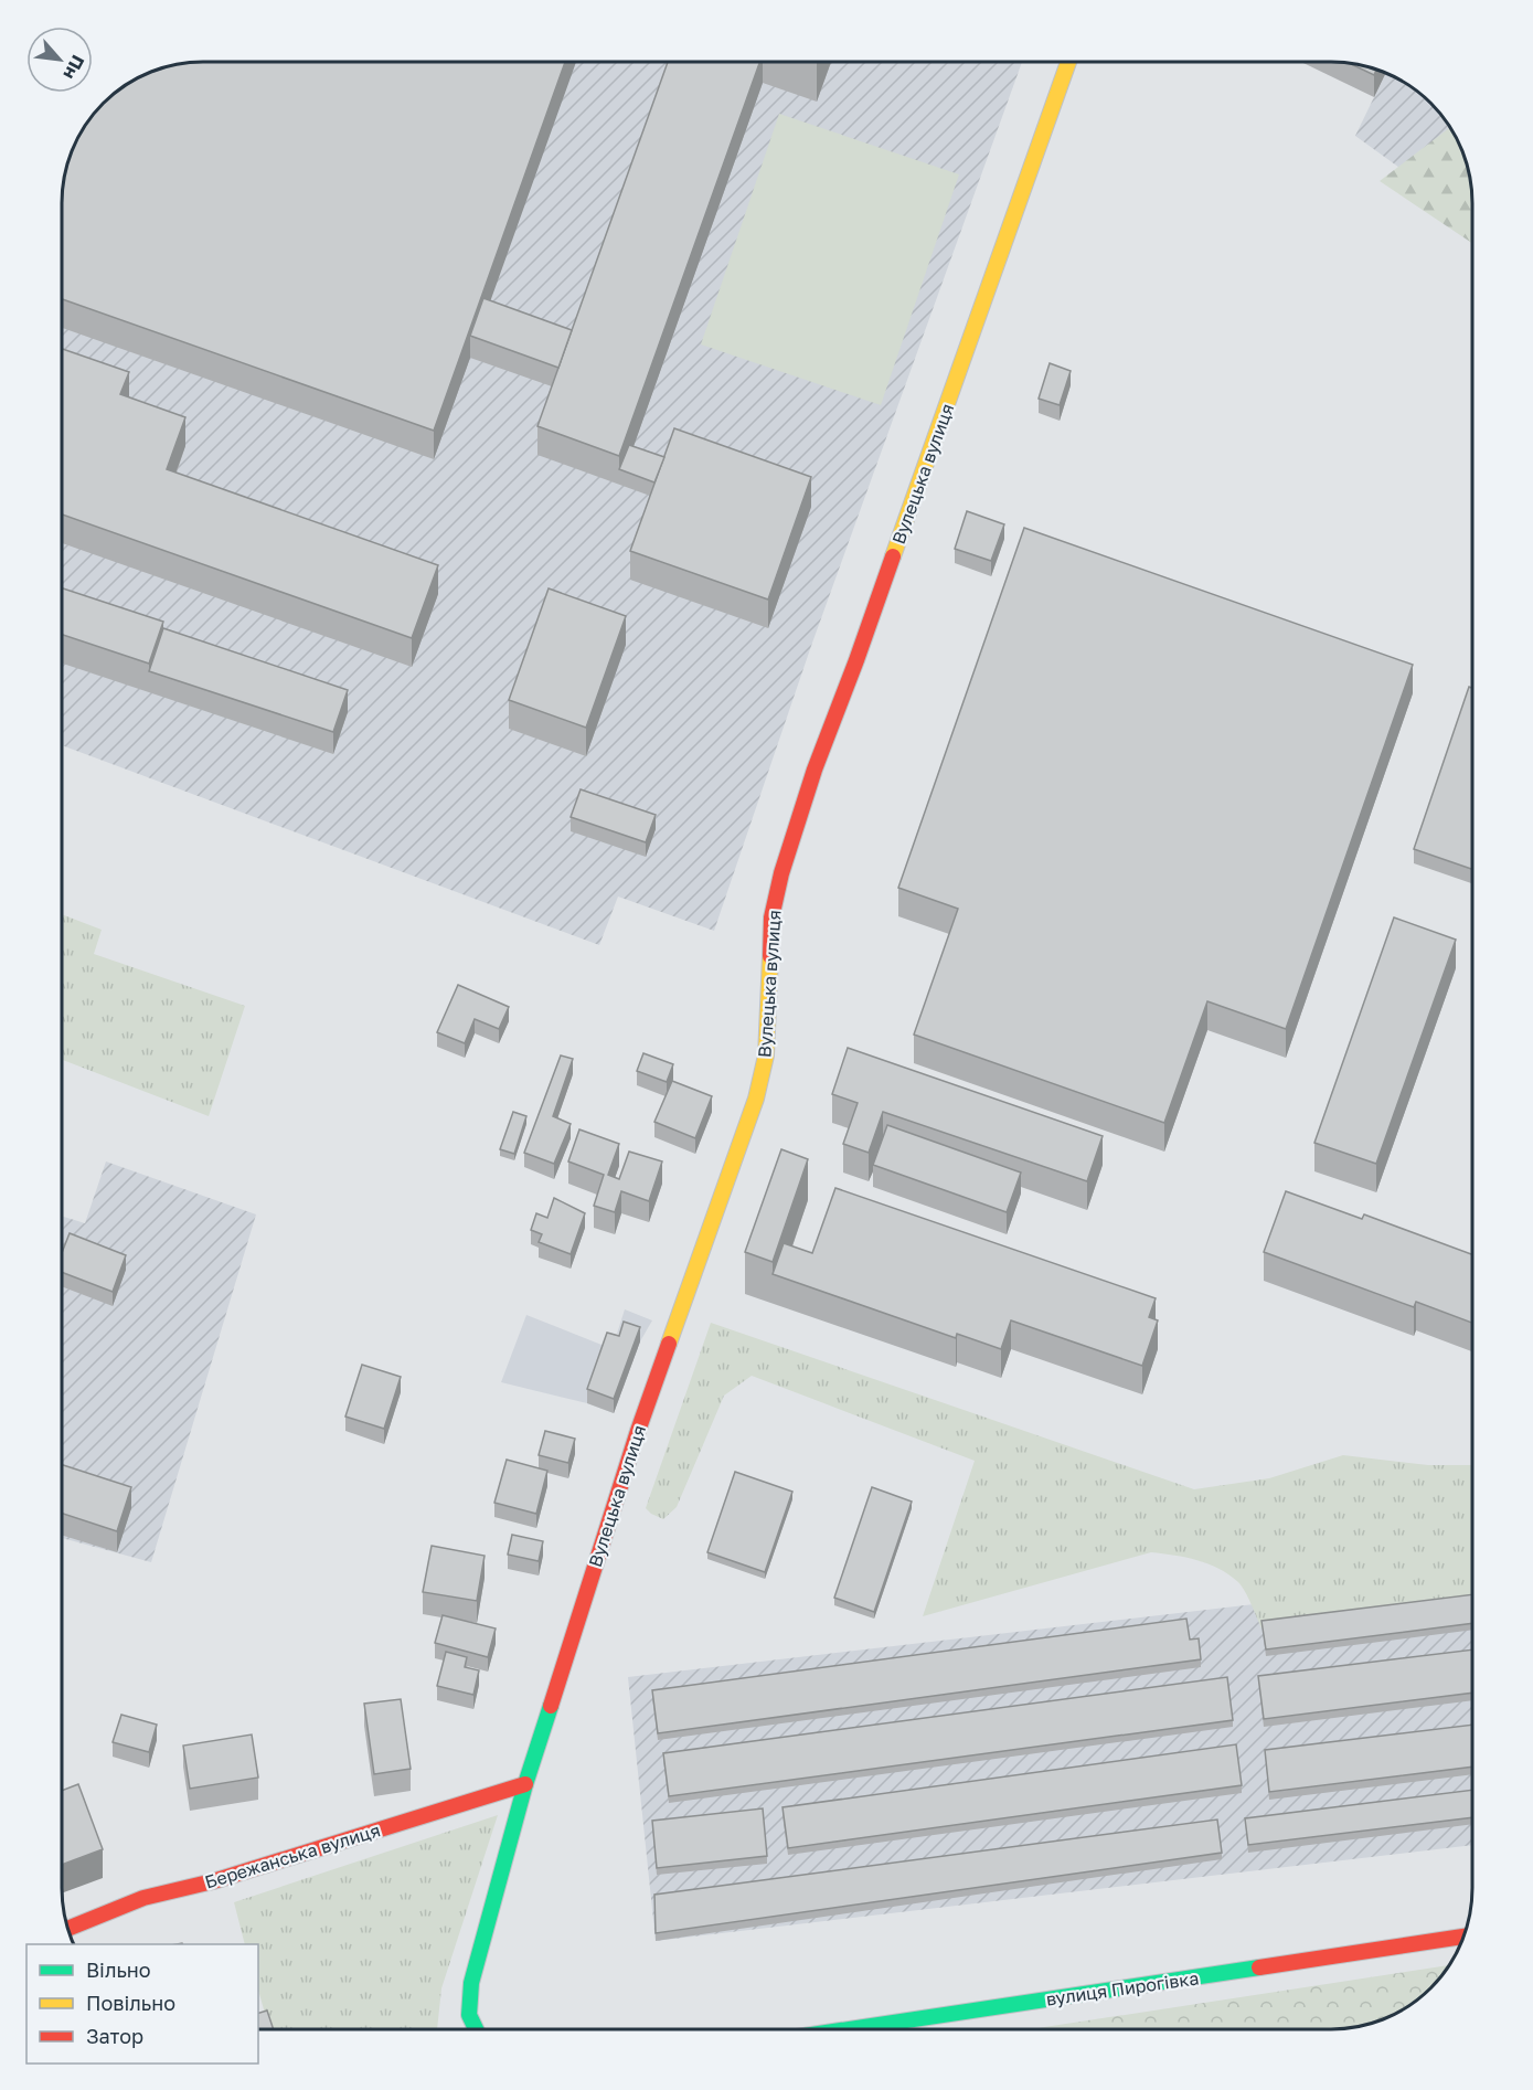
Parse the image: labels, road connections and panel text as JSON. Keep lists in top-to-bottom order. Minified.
{"streets":{"street":["Вулецька вулиця","Бережанська вулиця","вулиця Пирогівка"]},"crossings":[["Вулецька вулиця","Бережанська вулиця"]],"legend":["Вільно","Повільно","Затор"],"north":"bottom right"}
